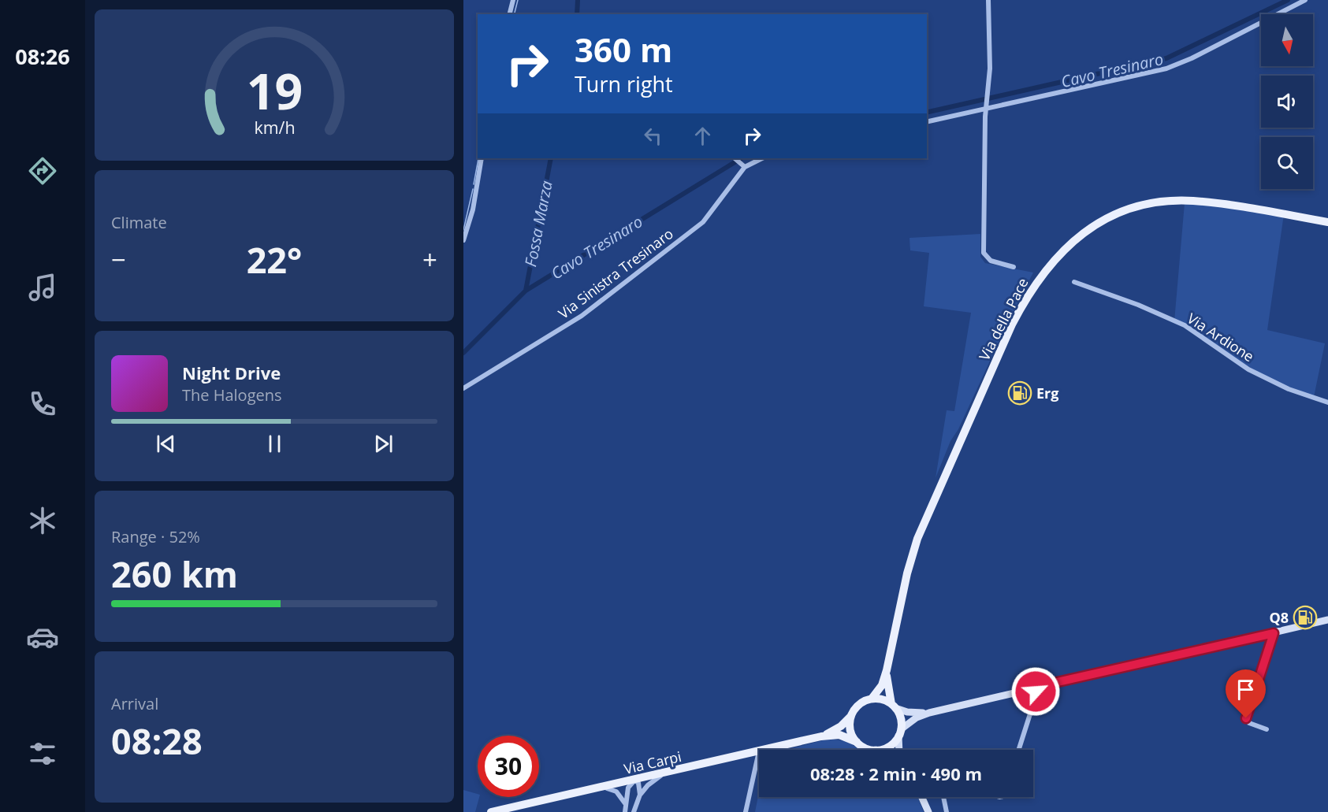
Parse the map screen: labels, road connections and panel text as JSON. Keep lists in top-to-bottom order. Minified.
{"streets":{"main road":["Via della Pace","Via Carpi"],"street":["Via Sinistra Tresinaro","Via Ardione"]},"crossings":[["Via della Pace","Via Carpi"]],"water":["Cavo Tresinaro","Fossa Marza"],"places":{"fuel station":["Erg","Q8"]},"north":"bottom","page":{"tabs":"08:26","turn":["360 m","Turn right"],"tile":["Climate",["Range · 52%","260 km"],["Arrival","08:28"]],"heat":["−","22°","+"],"song":["Night Drive","The Halogens"],"limit":"30","trip":"08:28 · 2 min · 490 m","gauge":["19","km/h"]}}
